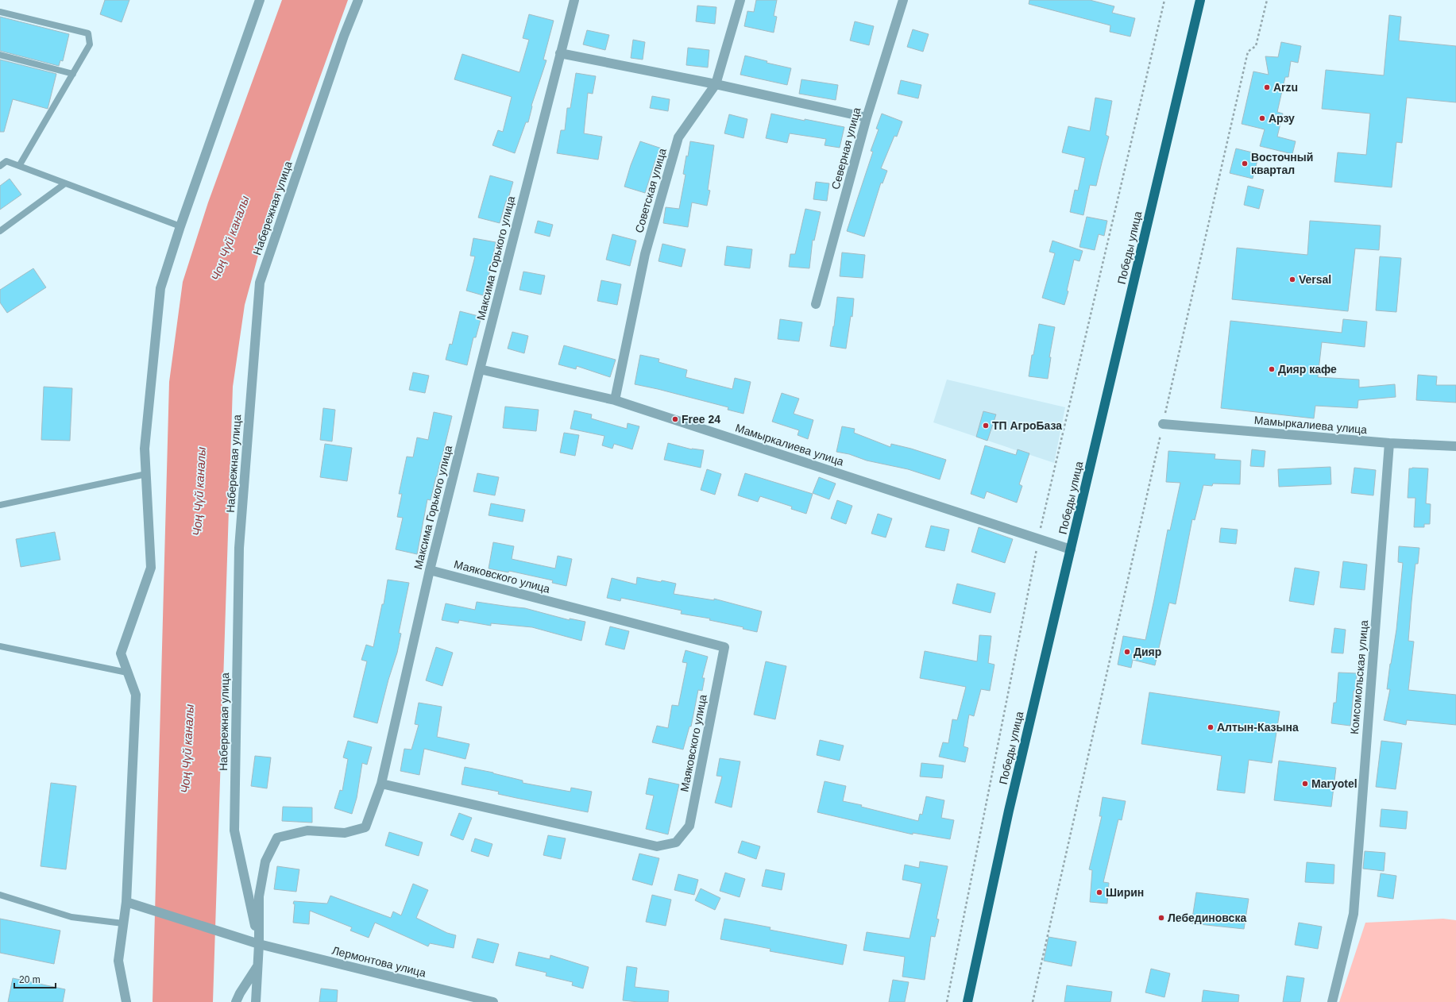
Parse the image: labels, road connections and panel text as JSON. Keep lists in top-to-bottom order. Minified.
{"streets":{"main road":["Победы улица"],"street":["Северная улица","Советская улица","Набережная улица","Максима Горького улица","Мамыркалиева улица","Маяковского улица","Комсомольская улица","Лермонтова улица"]},"crossings":[["Советская улица","Мамыркалиева улица"],["Набережная улица","Максима Горького улица"],["Набережная улица","Лермонтова улица"],["Победы улица","Мамыркалиева улица"],["Максима Горького улица","Мамыркалиева улица"],["Максима Горького улица","Маяковского улица"],["Максима Горького улица","Лермонтова улица"],["Мамыркалиева улица","Комсомольская улица"]],"water":["Чоң Чүй каналы"],"places":["Arzu","Арзу","Восточный квартал","Versal","Дияр кафе","Free 24","ТП АгроБаза","Дияр","Алтын-Казына","Maryotel","Ширин","Лебединовска"],"scale_bar":"20 m"}
